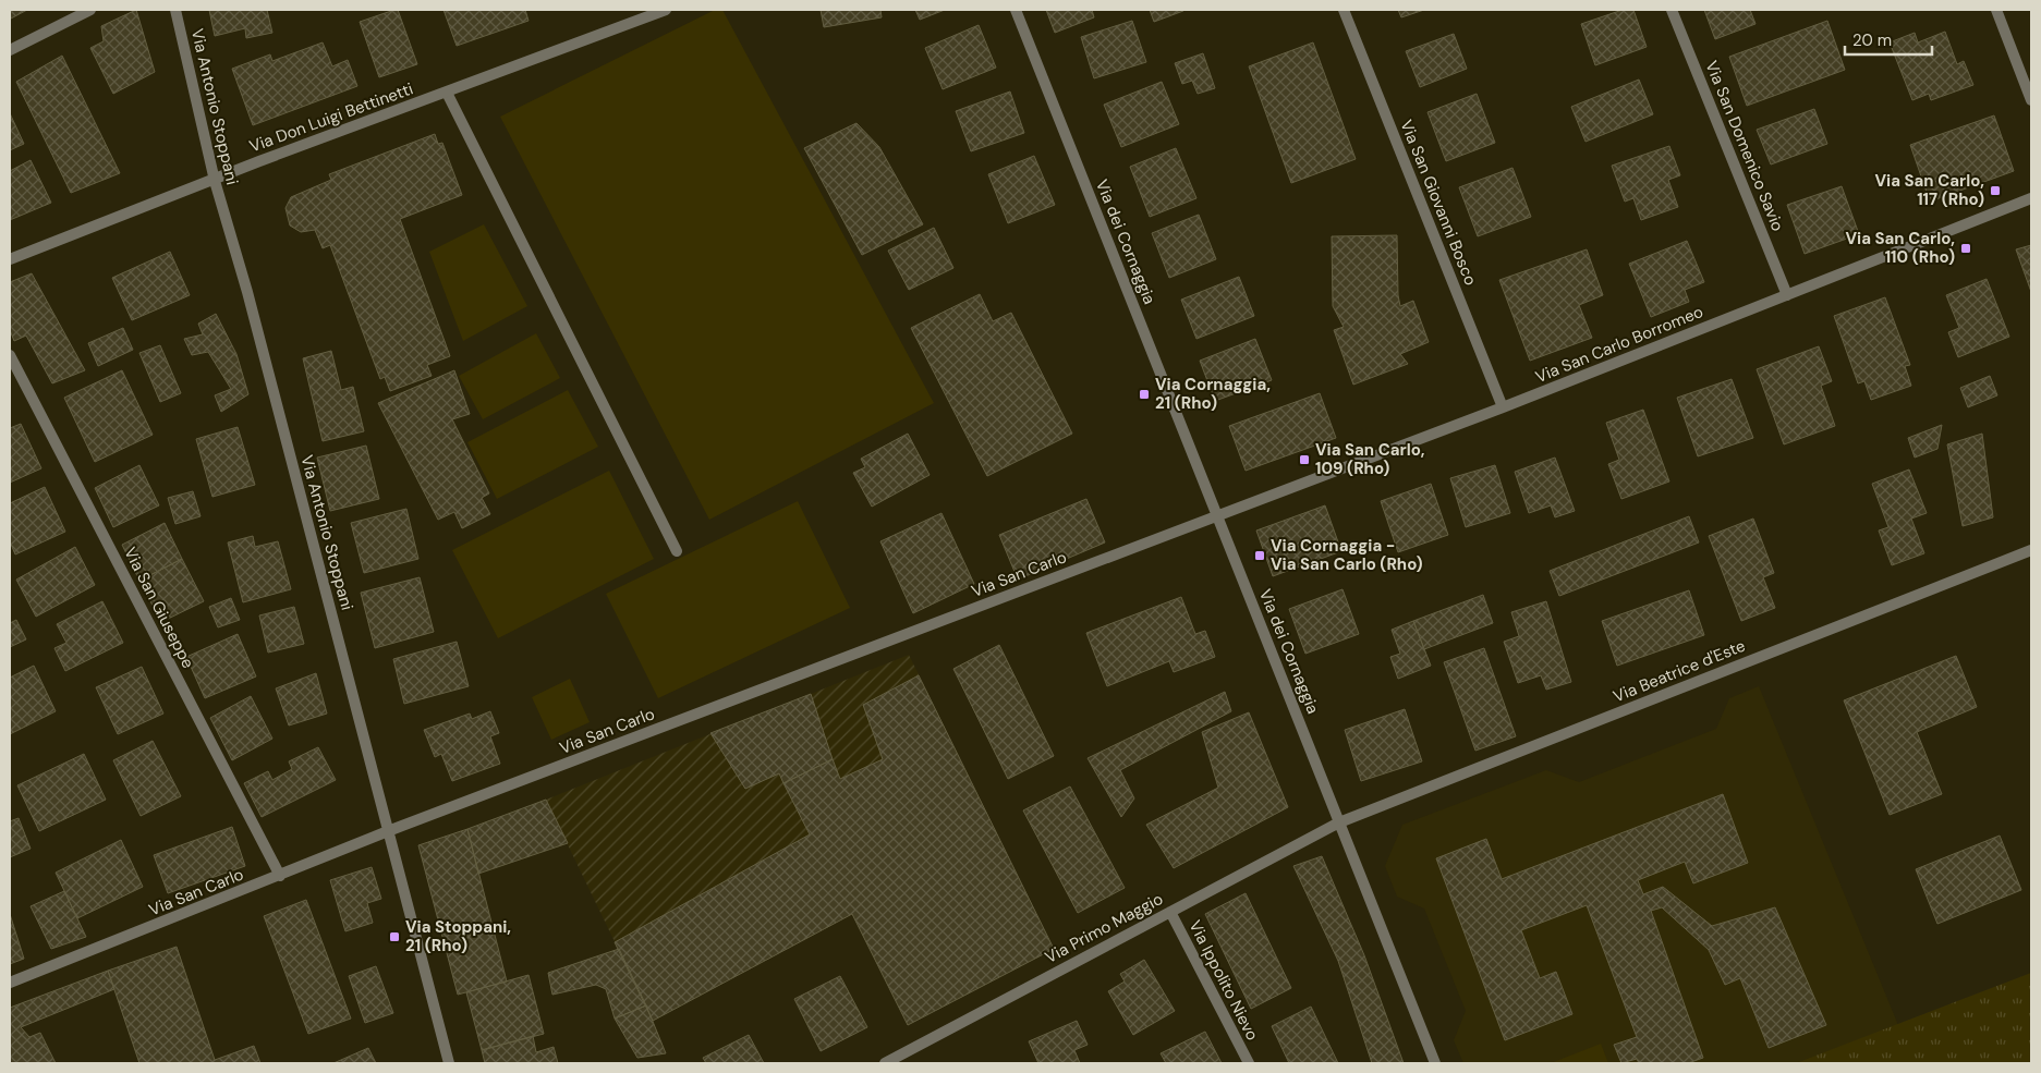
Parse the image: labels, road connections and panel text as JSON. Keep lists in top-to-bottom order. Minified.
{"streets":{"street":["Via Antonio Stoppani","Via Don Luigi Bettinetti","Via San Domenico Savio","Via San Giovanni Bosco","Via dei Cornaggia","Via San Carlo Borromeo","Via San Carlo","Via San Giuseppe","Via Beatrice d'Este","Via Primo Maggio","Via Ippolito Nievo"]},"crossings":[["Via Antonio Stoppani","Via Don Luigi Bettinetti"],["Via Antonio Stoppani","Via San Carlo"],["Via San Domenico Savio","Via San Carlo Borromeo"],["Via San Giovanni Bosco","Via San Carlo Borromeo"],["Via dei Cornaggia","Via San Carlo Borromeo"],["Via dei Cornaggia","Via San Carlo"],["Via dei Cornaggia","Via Beatrice d'Este"],["Via dei Cornaggia","Via Primo Maggio"],["Via San Carlo Borromeo","Via San Carlo"],["Via San Carlo","Via San Giuseppe"],["Via Beatrice d'Este","Via Primo Maggio"],["Via Primo Maggio","Via Ippolito Nievo"]],"places":{"transit":["Via San Carlo, 117 (Rho)","Via San Carlo, 110 (Rho)","Via Cornaggia, 21 (Rho)","Via San Carlo, 109 (Rho)","Via Cornaggia - Via San Carlo (Rho)","Via Stoppani, 21 (Rho)"]},"scale_bar":"20 m"}
